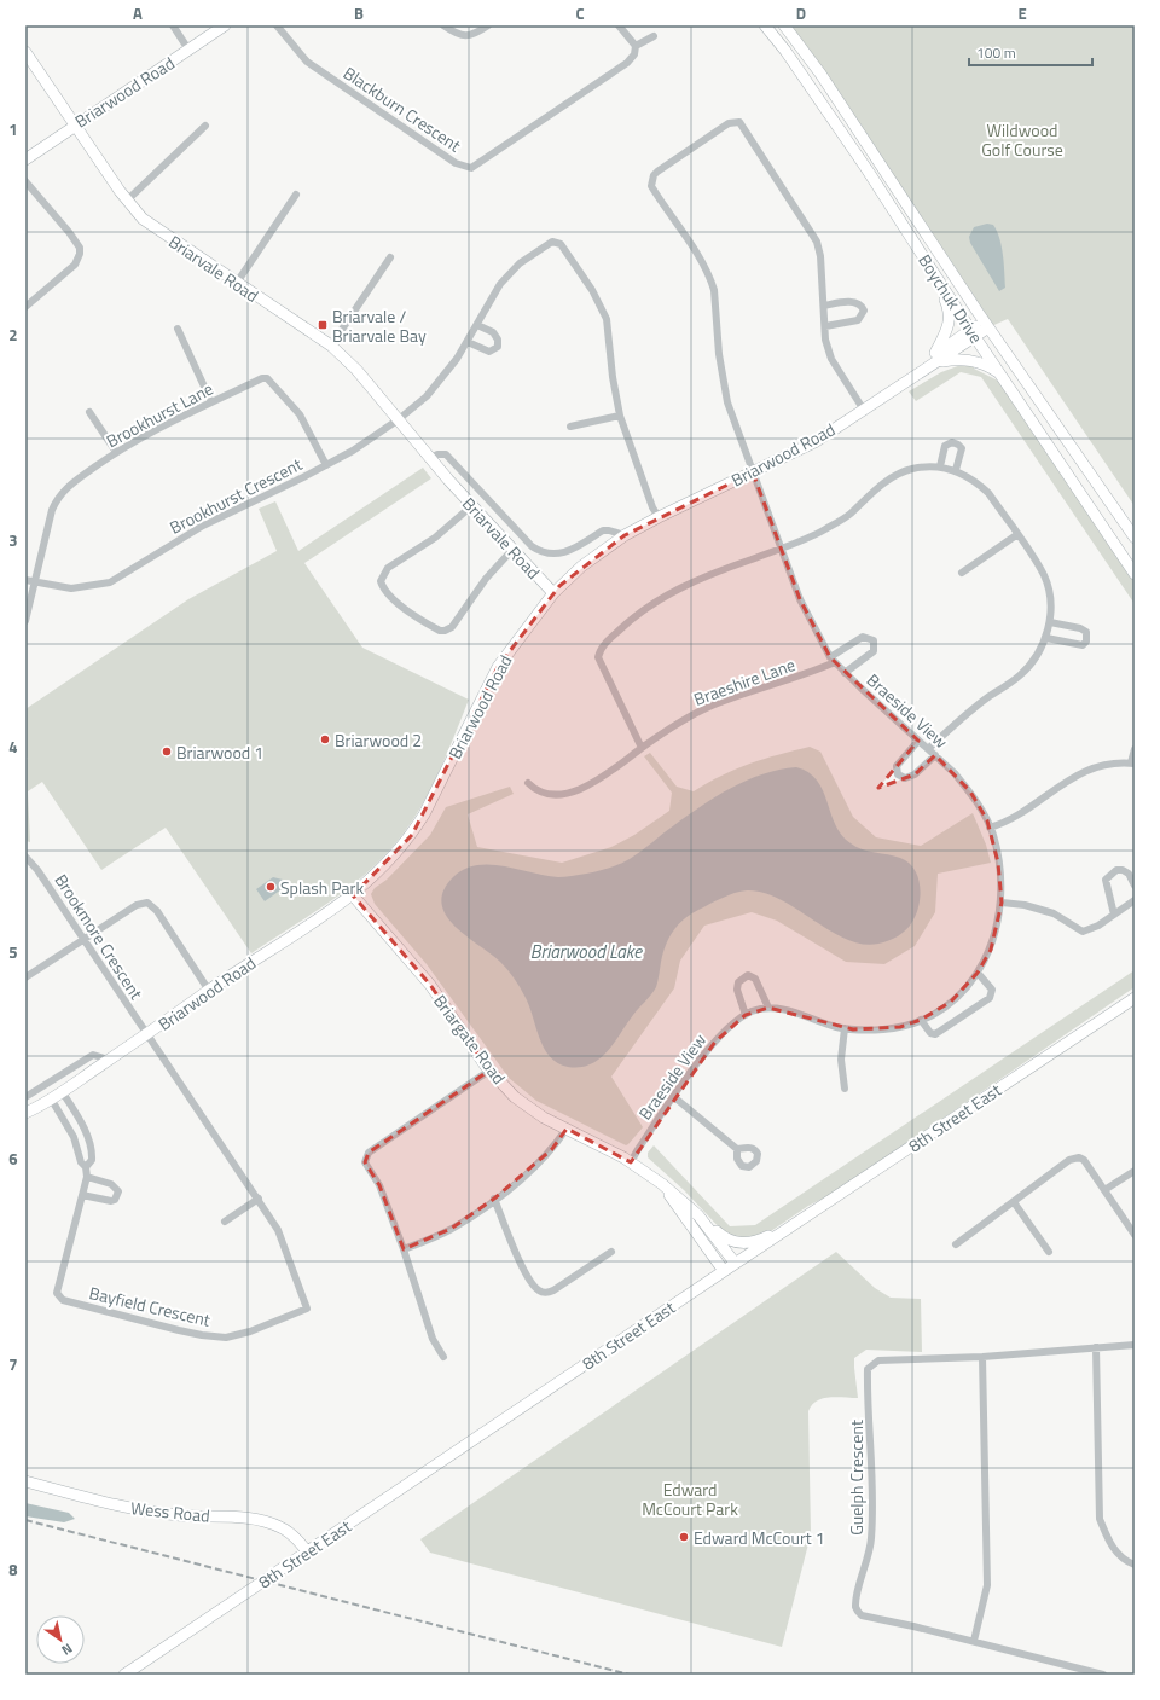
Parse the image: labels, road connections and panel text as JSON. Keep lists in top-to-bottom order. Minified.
{"streets":{"street":["Briarwood Road","Blackburn Crescent","Briarvale Road","Boychuk Drive","Brookhurst Lane","Brookhurst Crescent","Braeshire Lane","Braeside View","Brookmore Crescent","Briargate Road","8th Street East","Bayfield Crescent","Guelph Crescent","Wess Road"]},"crossings":[["Briarwood Road","Briarvale Road"],["Briarwood Road","Boychuk Drive"],["Briarwood Road","Braeside View"],["Briarwood Road","Brookmore Crescent"],["Briarwood Road","Briargate Road"],["Briarwood Road","Bayfield Crescent"],["Briarvale Road","Brookhurst Crescent"],["Brookhurst Lane","Brookhurst Crescent"],["Braeshire Lane","Braeside View"],["Braeside View","Briargate Road"],["Brookmore Crescent","Bayfield Crescent"],["Briargate Road","8th Street East"],["8th Street East","Wess Road"]],"water":["Briarwood Lake"],"parks":["Wildwood Golf Course","Edward McCourt Park"],"places":{"transit":["Briarvale / Briarvale Bay"],"other":["Briarwood 2","Briarwood 1","Splash Park","Edward McCourt 1"]},"scale_bar":"100 m","north":"bottom right","grid":{"columns":["A","B","C","D","E"],"rows":["1","2","3","4","5","6","7","8"]}}
